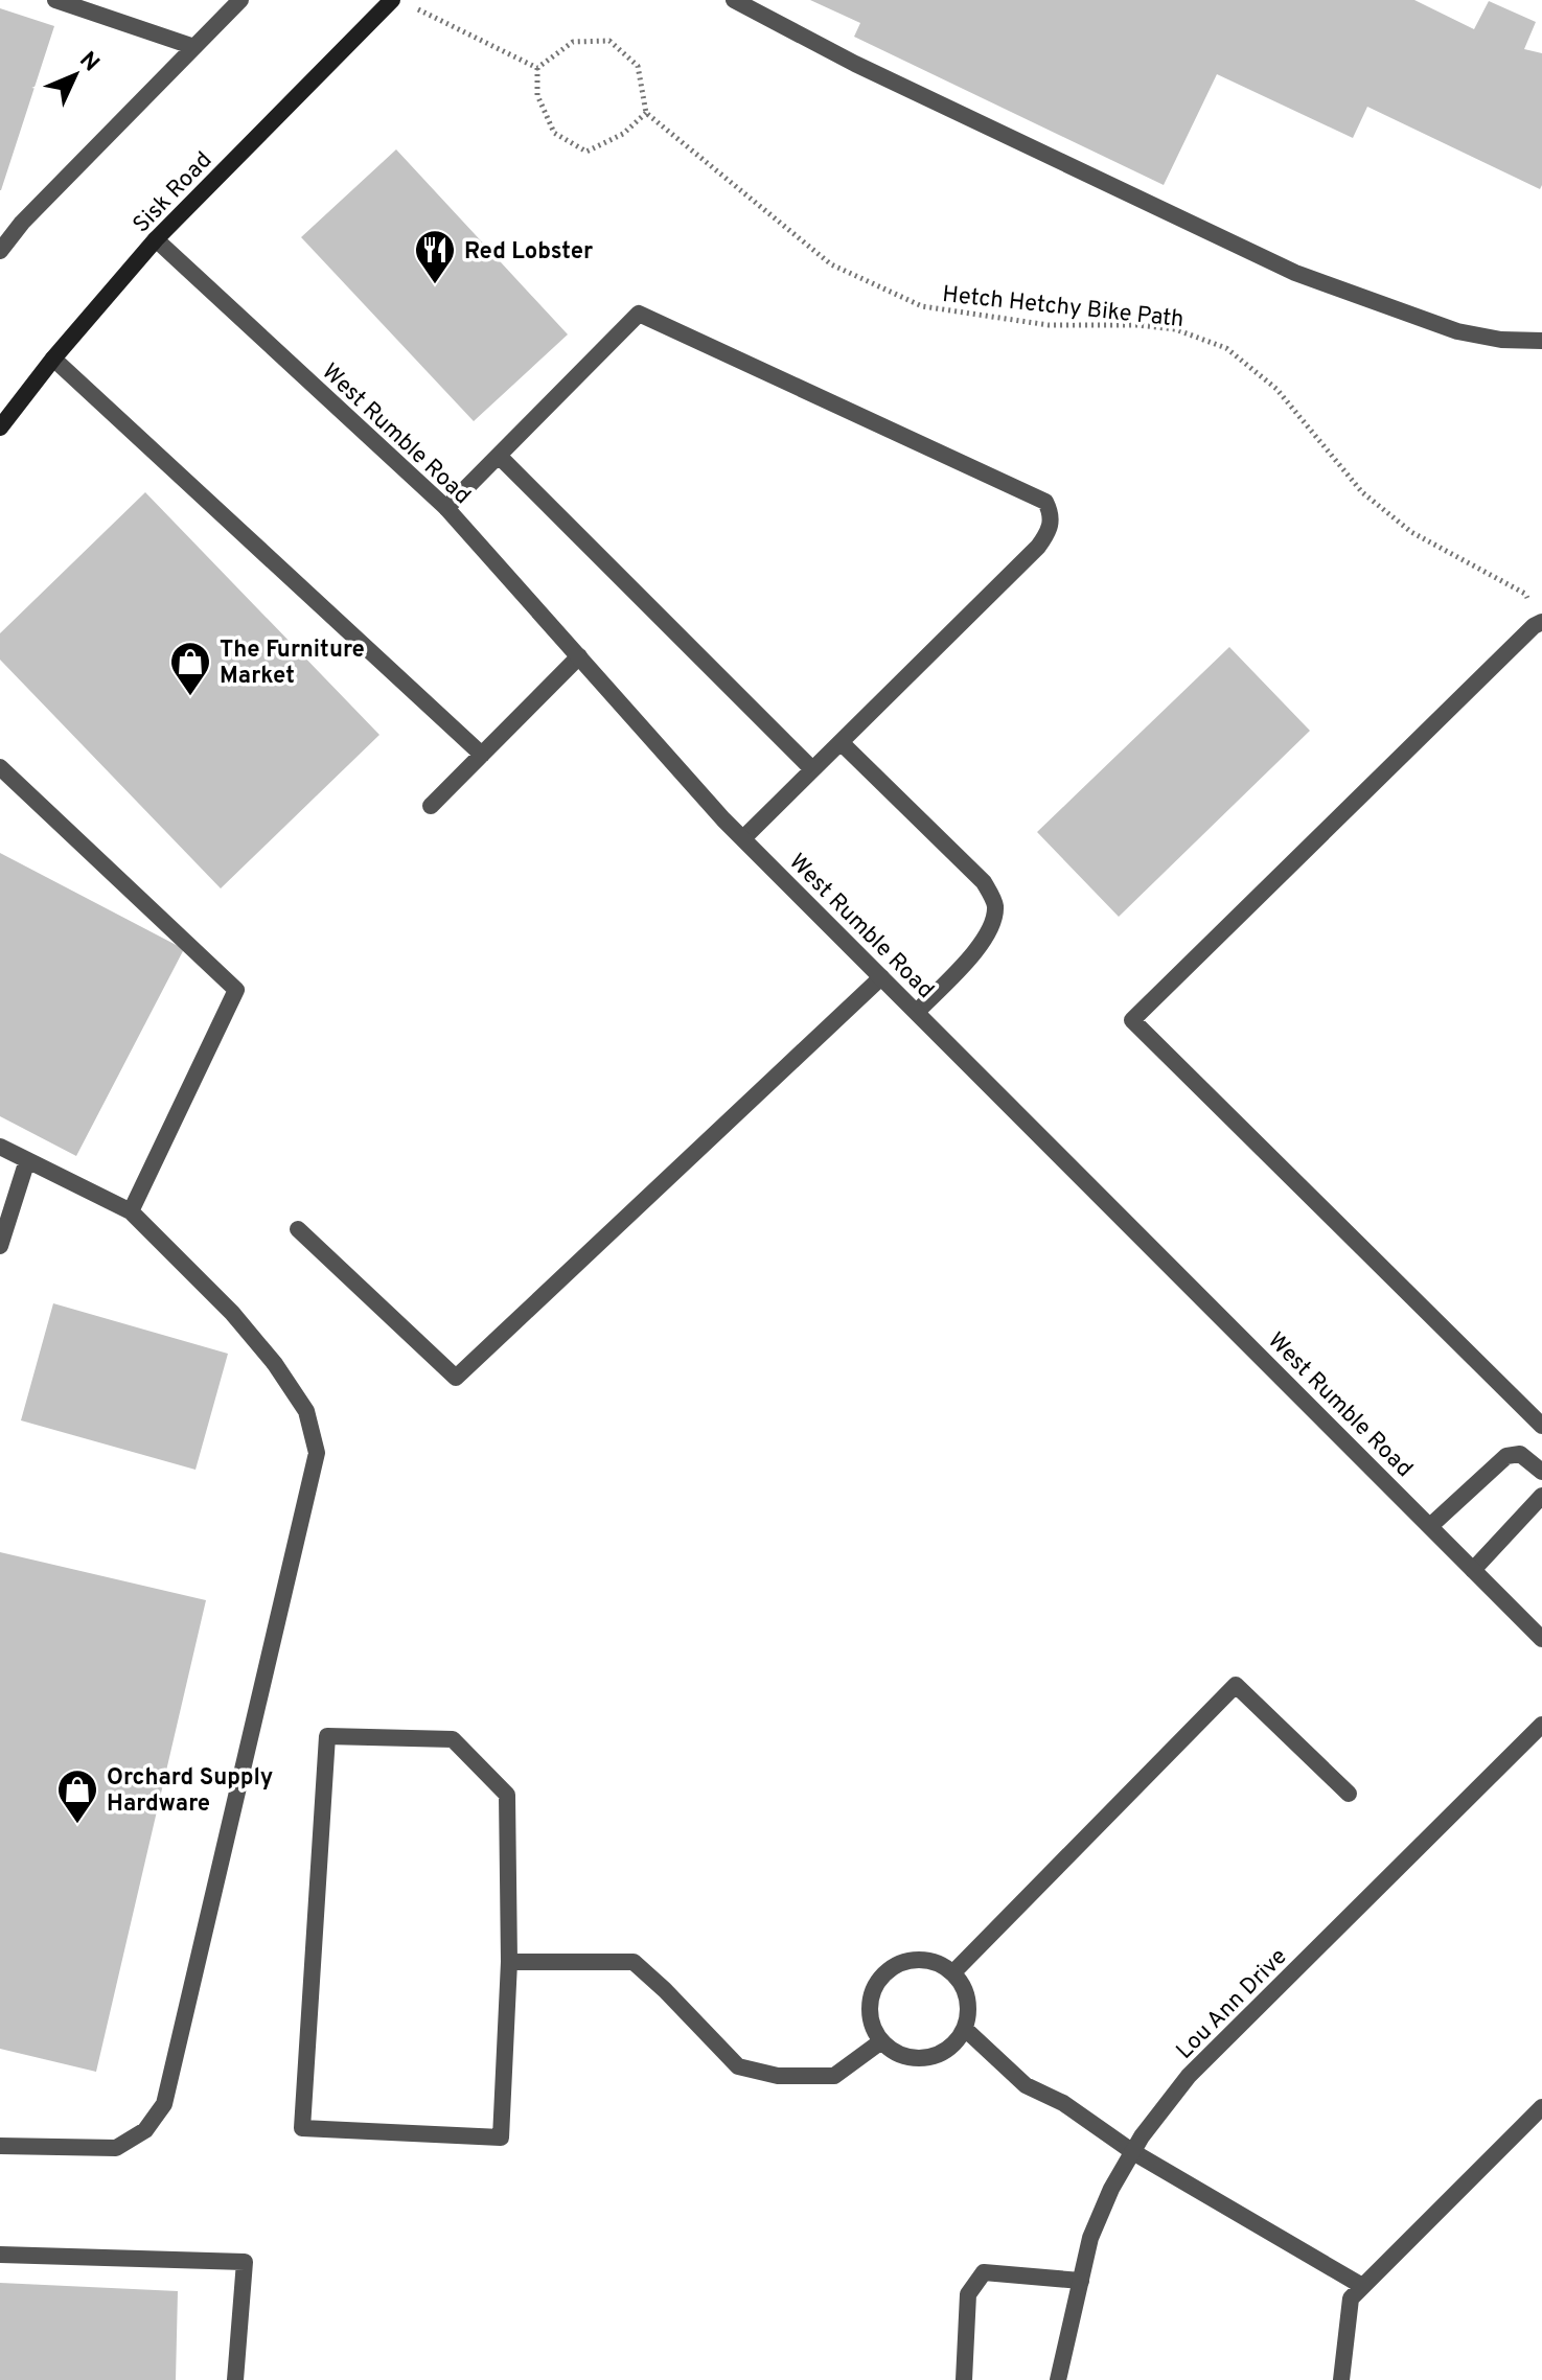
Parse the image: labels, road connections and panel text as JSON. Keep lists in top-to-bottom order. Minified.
{"streets":{"main road":["Sisk Road"],"street":["West Rumble Road","Lou Ann Drive"],"path":["Hetch Hetchy Bike Path"]},"crossings":[["Sisk Road","West Rumble Road"]],"places":{"restaurant":["Red Lobster"],"shop":["The Furniture Market","Orchard Supply Hardware"]},"north":"top right"}
